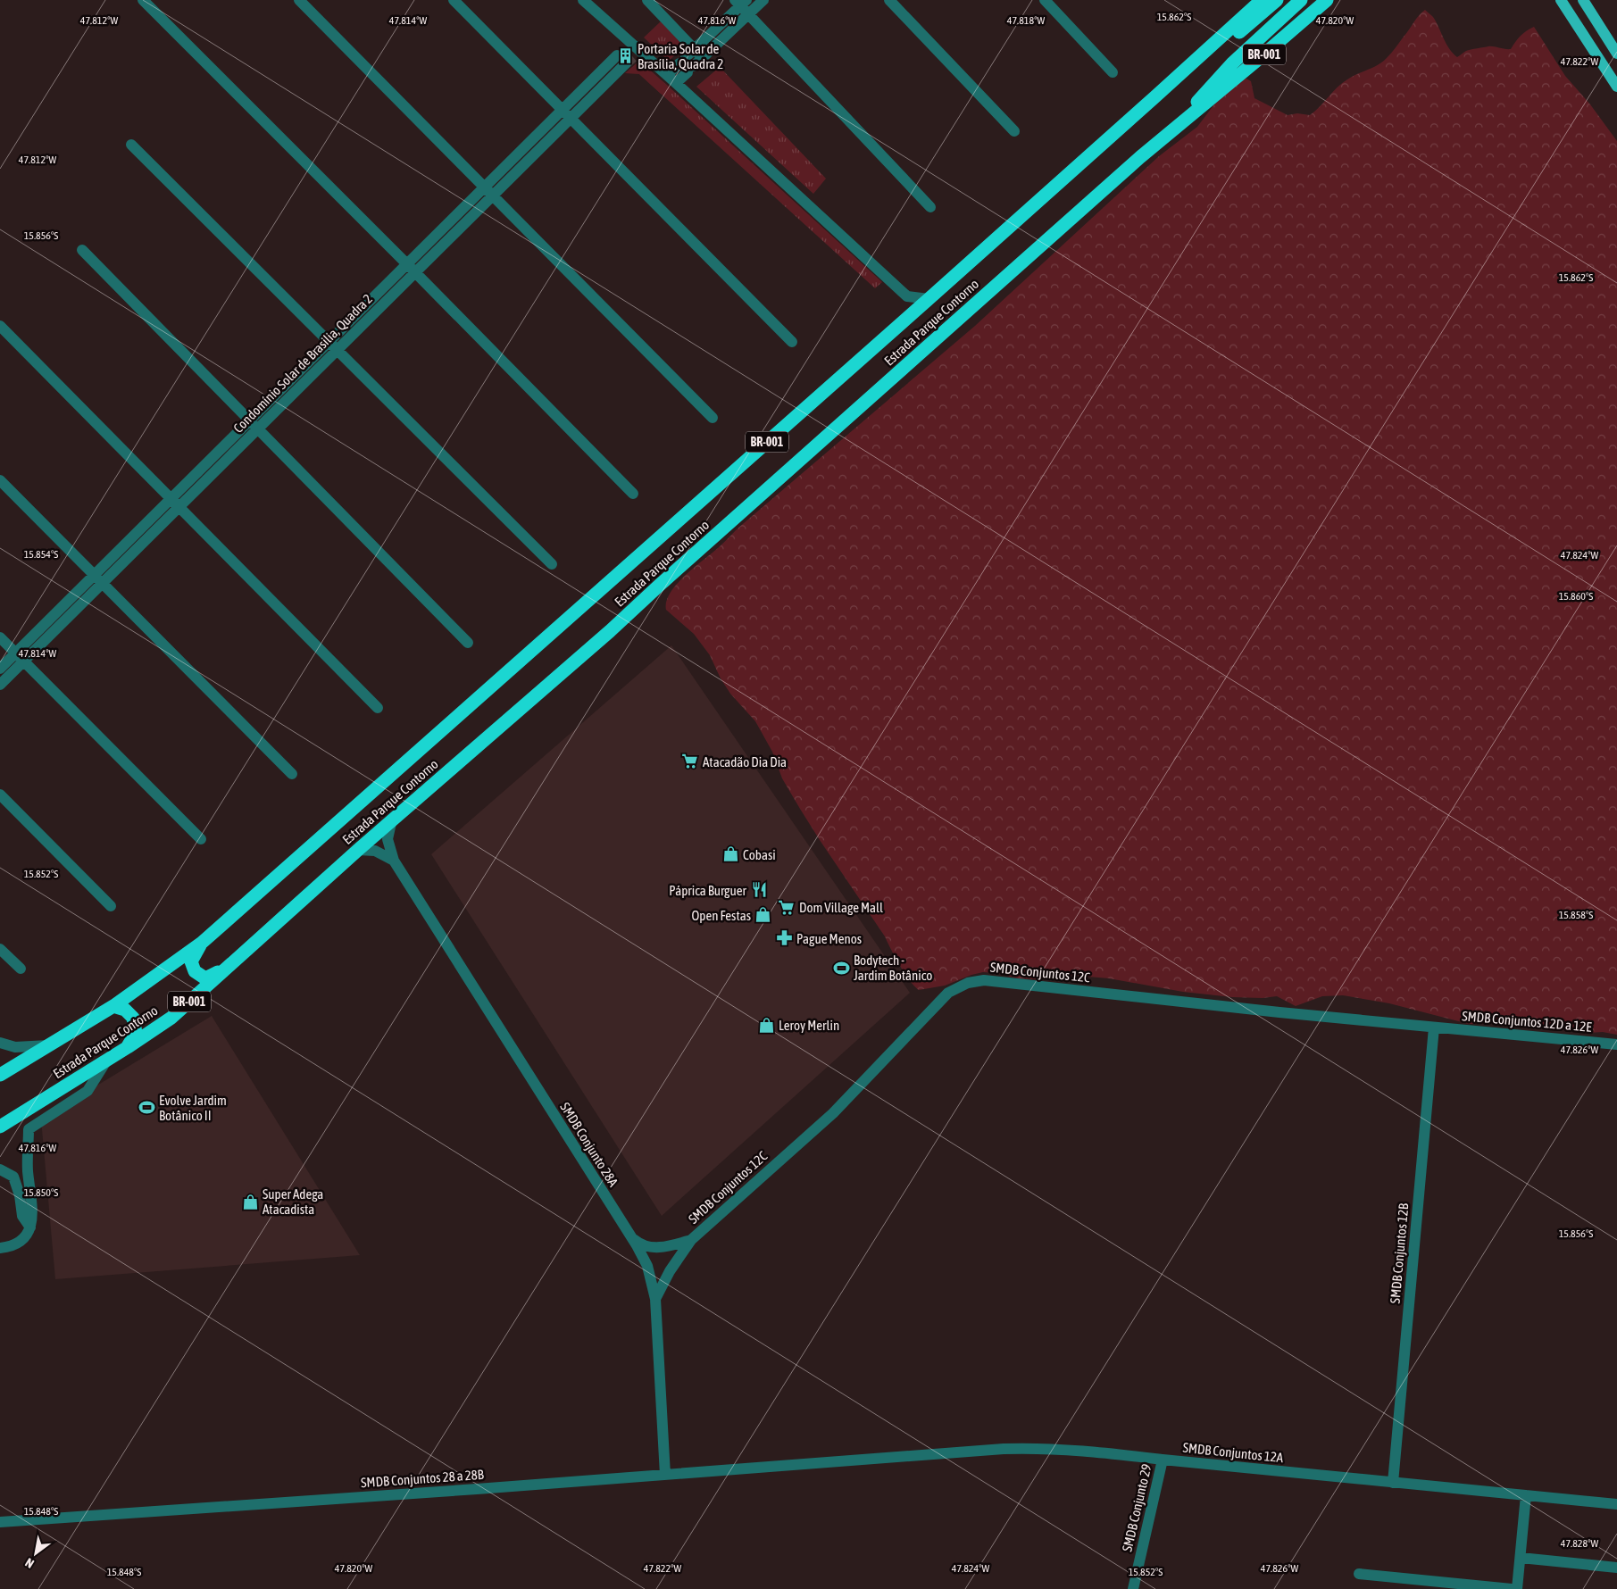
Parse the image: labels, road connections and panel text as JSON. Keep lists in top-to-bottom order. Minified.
{"streets":{"highway":["BR-001","Estrada Parque Contorno"],"street":["Condomínio Solar de Brasilia, Quadra 2","SMDB Conjuntos 12C","SMDB Conjuntos 12D a 12E","SMDB Conjunto 28A","SMDB Conjuntos 12B","SMDB Conjuntos 12A","SMDB Conjuntos 28 a 28B","SMDB Conjunto 29"]},"crossings":[["Estrada Parque Contorno","SMDB Conjunto 28A"],["SMDB Conjuntos 12C","SMDB Conjuntos 12D a 12E"],["SMDB Conjuntos 12C","SMDB Conjunto 28A"],["SMDB Conjuntos 12C","SMDB Conjuntos 12B"],["SMDB Conjuntos 12D a 12E","SMDB Conjuntos 12B"],["SMDB Conjunto 28A","SMDB Conjuntos 28 a 28B"],["SMDB Conjuntos 12B","SMDB Conjuntos 12A"],["SMDB Conjuntos 12A","SMDB Conjuntos 28 a 28B"],["SMDB Conjuntos 12A","SMDB Conjunto 29"]],"places":{"building":["Portaria Solar de Brasília, Quadra 2"],"supermarket":["Atacadão Dia Dia","Dom Village Mall"],"shop":["Cobasi","Open Festas","Leroy Merlin","Super Adega Atacadista"],"restaurant":["Páprica Burguer"],"pharmacy":["Pague Menos"],"sports":["Bodytech - Jardim Botânico","Evolve Jardim Botânico II"]},"north":"bottom left","coordinates":["15.862°S","47.812°W","47.814°W","47.816°W","47.818°W","47.820°W","47.822°W","15.856°S","15.854°S","47.824°W","15.860°S","15.852°S","15.858°S","47.826°W","15.850°S","15.848°S","47.828°W"]}
